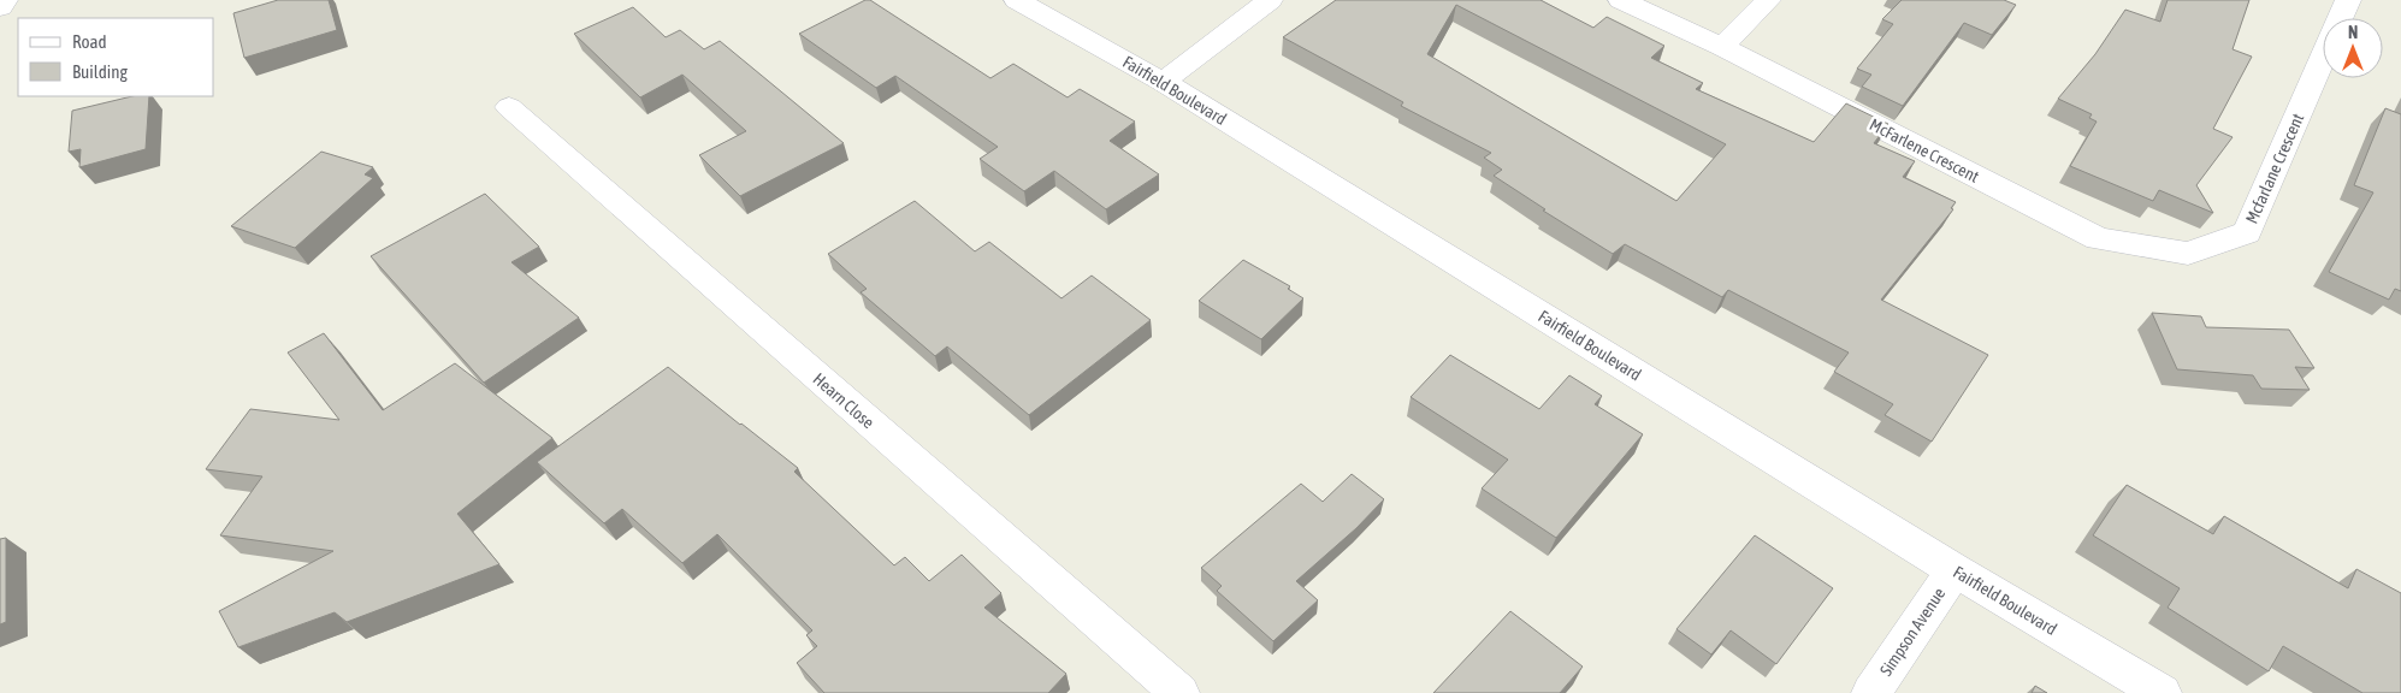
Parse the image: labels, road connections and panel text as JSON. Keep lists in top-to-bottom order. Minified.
{"streets":{"street":["Fairfield Boulevard","McFarlene Crescent","Mcfarlane Crescent","Hearn Close","Simpson Avenue"]},"crossings":[["Fairfield Boulevard","Simpson Avenue"],["McFarlene Crescent","Mcfarlane Crescent"]],"legend":["Road","Building"],"north":"top"}
